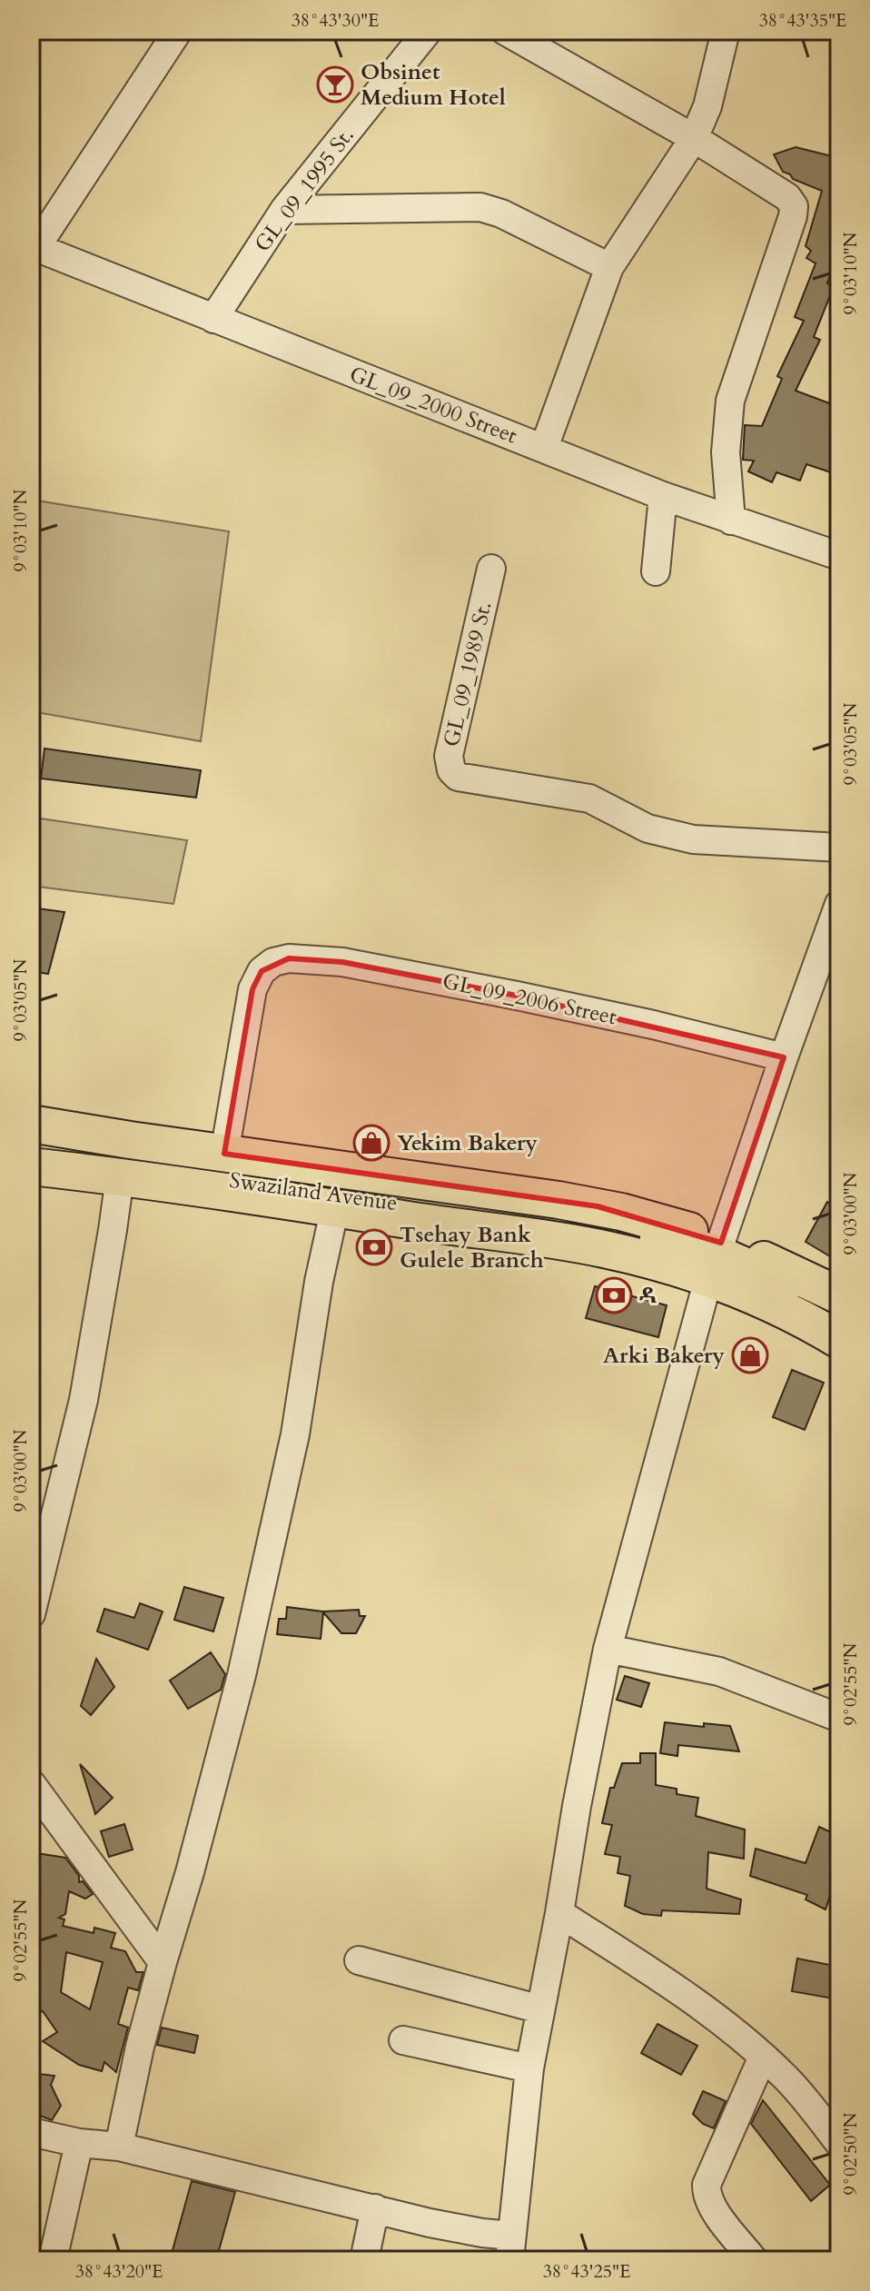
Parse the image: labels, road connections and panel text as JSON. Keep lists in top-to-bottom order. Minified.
{"streets":{"main road":["Swaziland Avenue"],"street":["GL_09_1995 St.","GL_09_2000 Street","GL_09_1989 St.","GL_09_2006 Street"]},"crossings":[["GL_09_1995 St.","GL_09_2000 Street"]],"places":{"bar":["Obsinet Medium Hotel"],"shop":["Yekim Bakery","Arki Bakery"],"bank":["Tsehay Bank Gulele Branch","ዳ"]},"coordinates":["38°43'30\"E","38°43'35\"E","9°03'10\"N","9°03'05\"N","9°03'00\"N","9°02'55\"N","9°02'50\"N","38°43'20\"E","38°43'25\"E"]}
